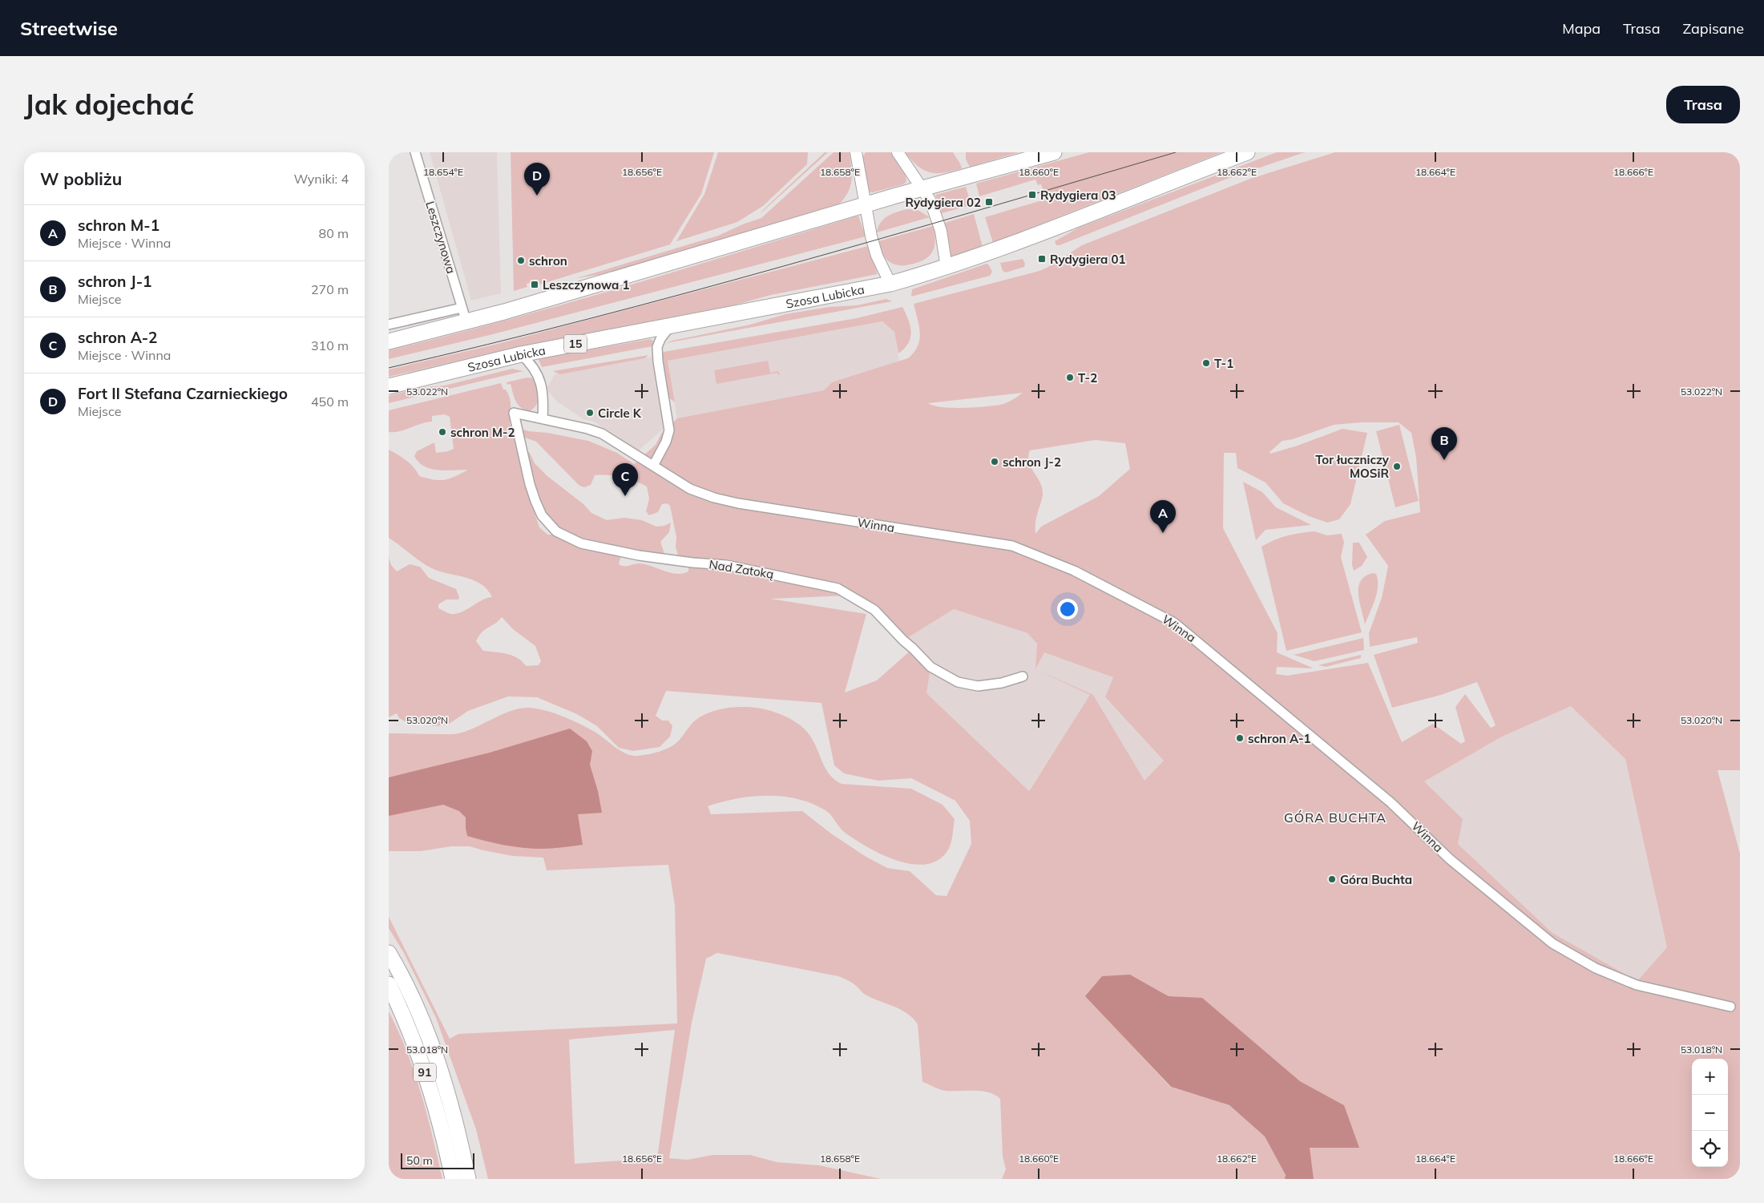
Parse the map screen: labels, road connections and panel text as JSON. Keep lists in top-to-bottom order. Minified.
{"streets":{"main road":["Szosa Lubicka","15","91"],"street":["Leszczynowa","Winna","Nad Zatoką"]},"crossings":[["Winna","Nad Zatoką"]],"districts":["GÓRA BUCHTA"],"places":{"transit":["Rydygiera 03","Rydygiera 02","Rydygiera 01","Leszczynowa 1"],"other":["schron","T-1","T-2","Circle K","schron M-2","schron J-2","Tor łuczniczy MOSiR","schron A-1","Góra Buchta"]},"scale_bar":"50 m","page":{"header":"Streetwise","nav":["Mapa","Trasa","Zapisane"],"buttons":"Trasa","title":"Jak dojechać","heading":["W pobliżu","Wyniki: 4"],"pins":["D","B","C","A"],"list":[{"mark":"A","name":"schron M-1","note":"Miejsce · Winna","value":"80 m"},{"mark":"B","name":"schron J-1","note":"Miejsce","value":"270 m"},{"mark":"C","name":"schron A-2","note":"Miejsce · Winna","value":"310 m"},{"mark":"D","name":"Fort II Stefana Czarnieckiego","note":"Miejsce","value":"450 m"}],"map_buttons":["+","−"],"scale":"50 m"},"coordinates":["18.654°E","18.656°E","18.658°E","18.660°E","18.662°E","18.664°E","18.666°E","53.022°N","53.020°N","53.018°N"]}
